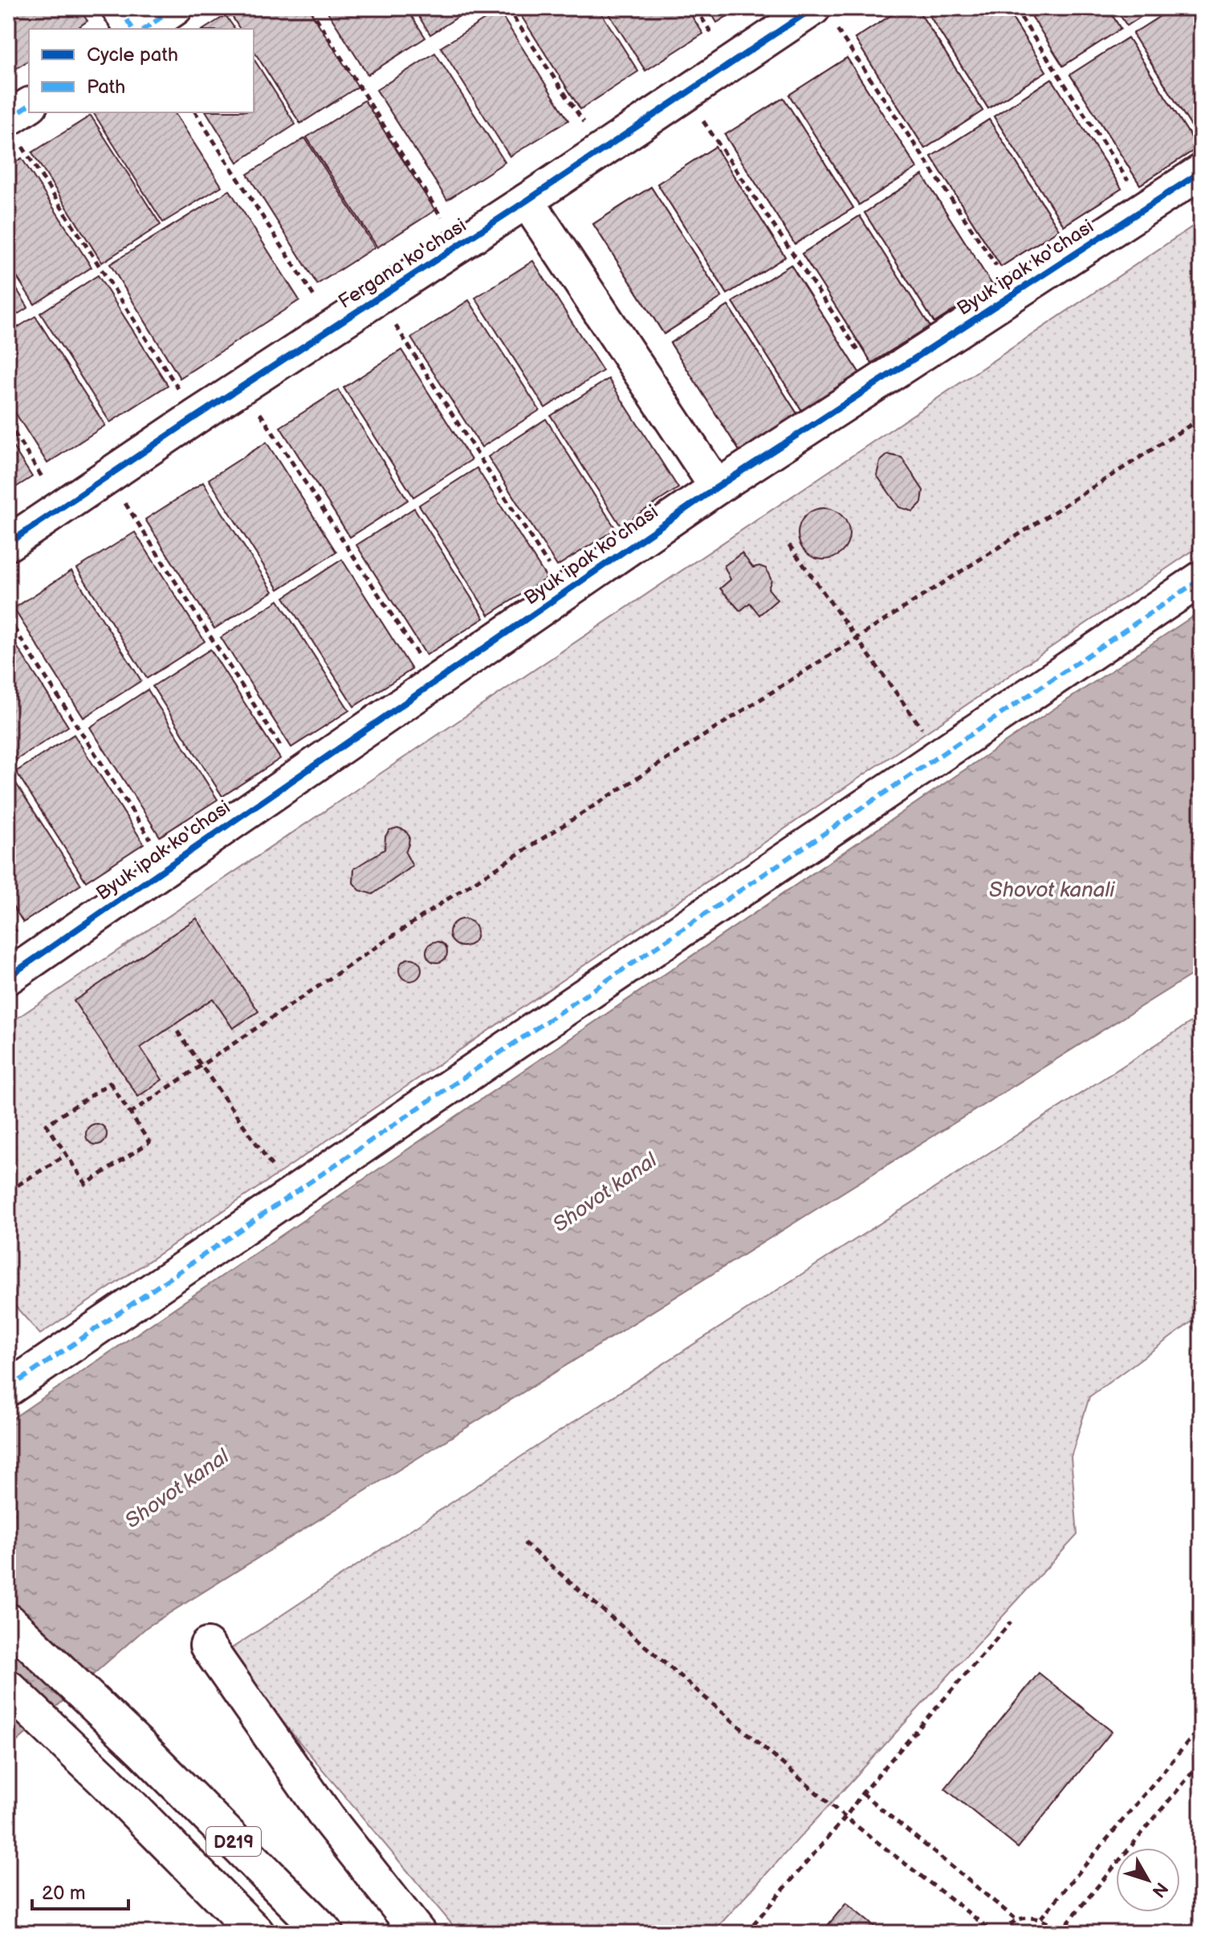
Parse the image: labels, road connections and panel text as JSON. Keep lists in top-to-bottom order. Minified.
{"streets":{"main road":["D219"],"street":["Fergana ko'chasi","Byuk ipak ko'chasi"]},"water":["Shovot kanali","Shovot kanal"],"legend":["Cycle path","Path"],"scale_bar":"20 m","north":"bottom right"}
